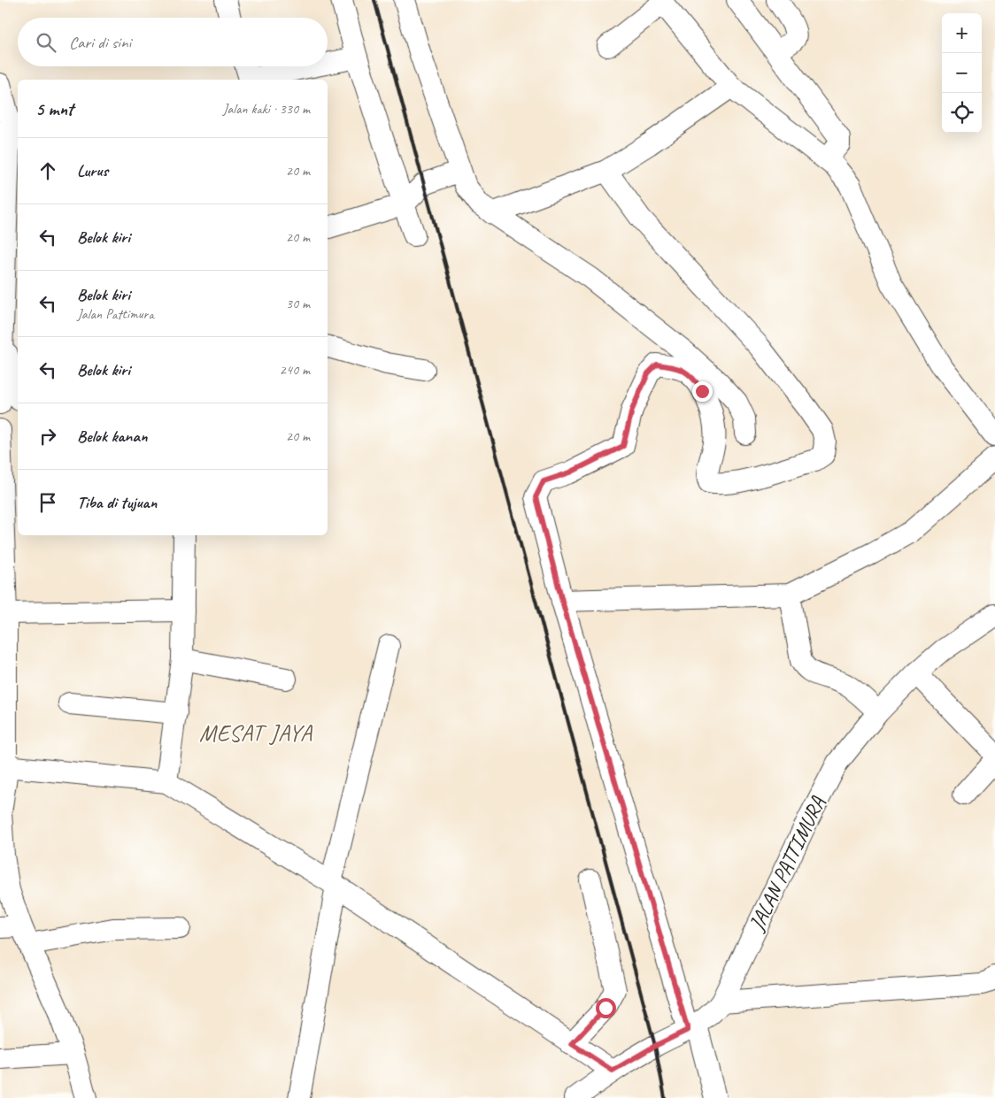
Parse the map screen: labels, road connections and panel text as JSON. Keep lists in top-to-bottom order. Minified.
{"streets":{"street":["JALAN PATTIMURA"]},"districts":["MESAT JAYA"],"page":{"map_buttons":["+","−"],"search":"Cari di sini","heading":["5 mnt","Jalan kaki · 330 m"],"list":[["Lurus","20 m"],["Belok kiri","20 m"],["Belok kiri","Jalan Pattimura","30 m"],["Belok kiri","240 m"],["Belok kanan","20 m"],"Tiba di tujuan"]}}
